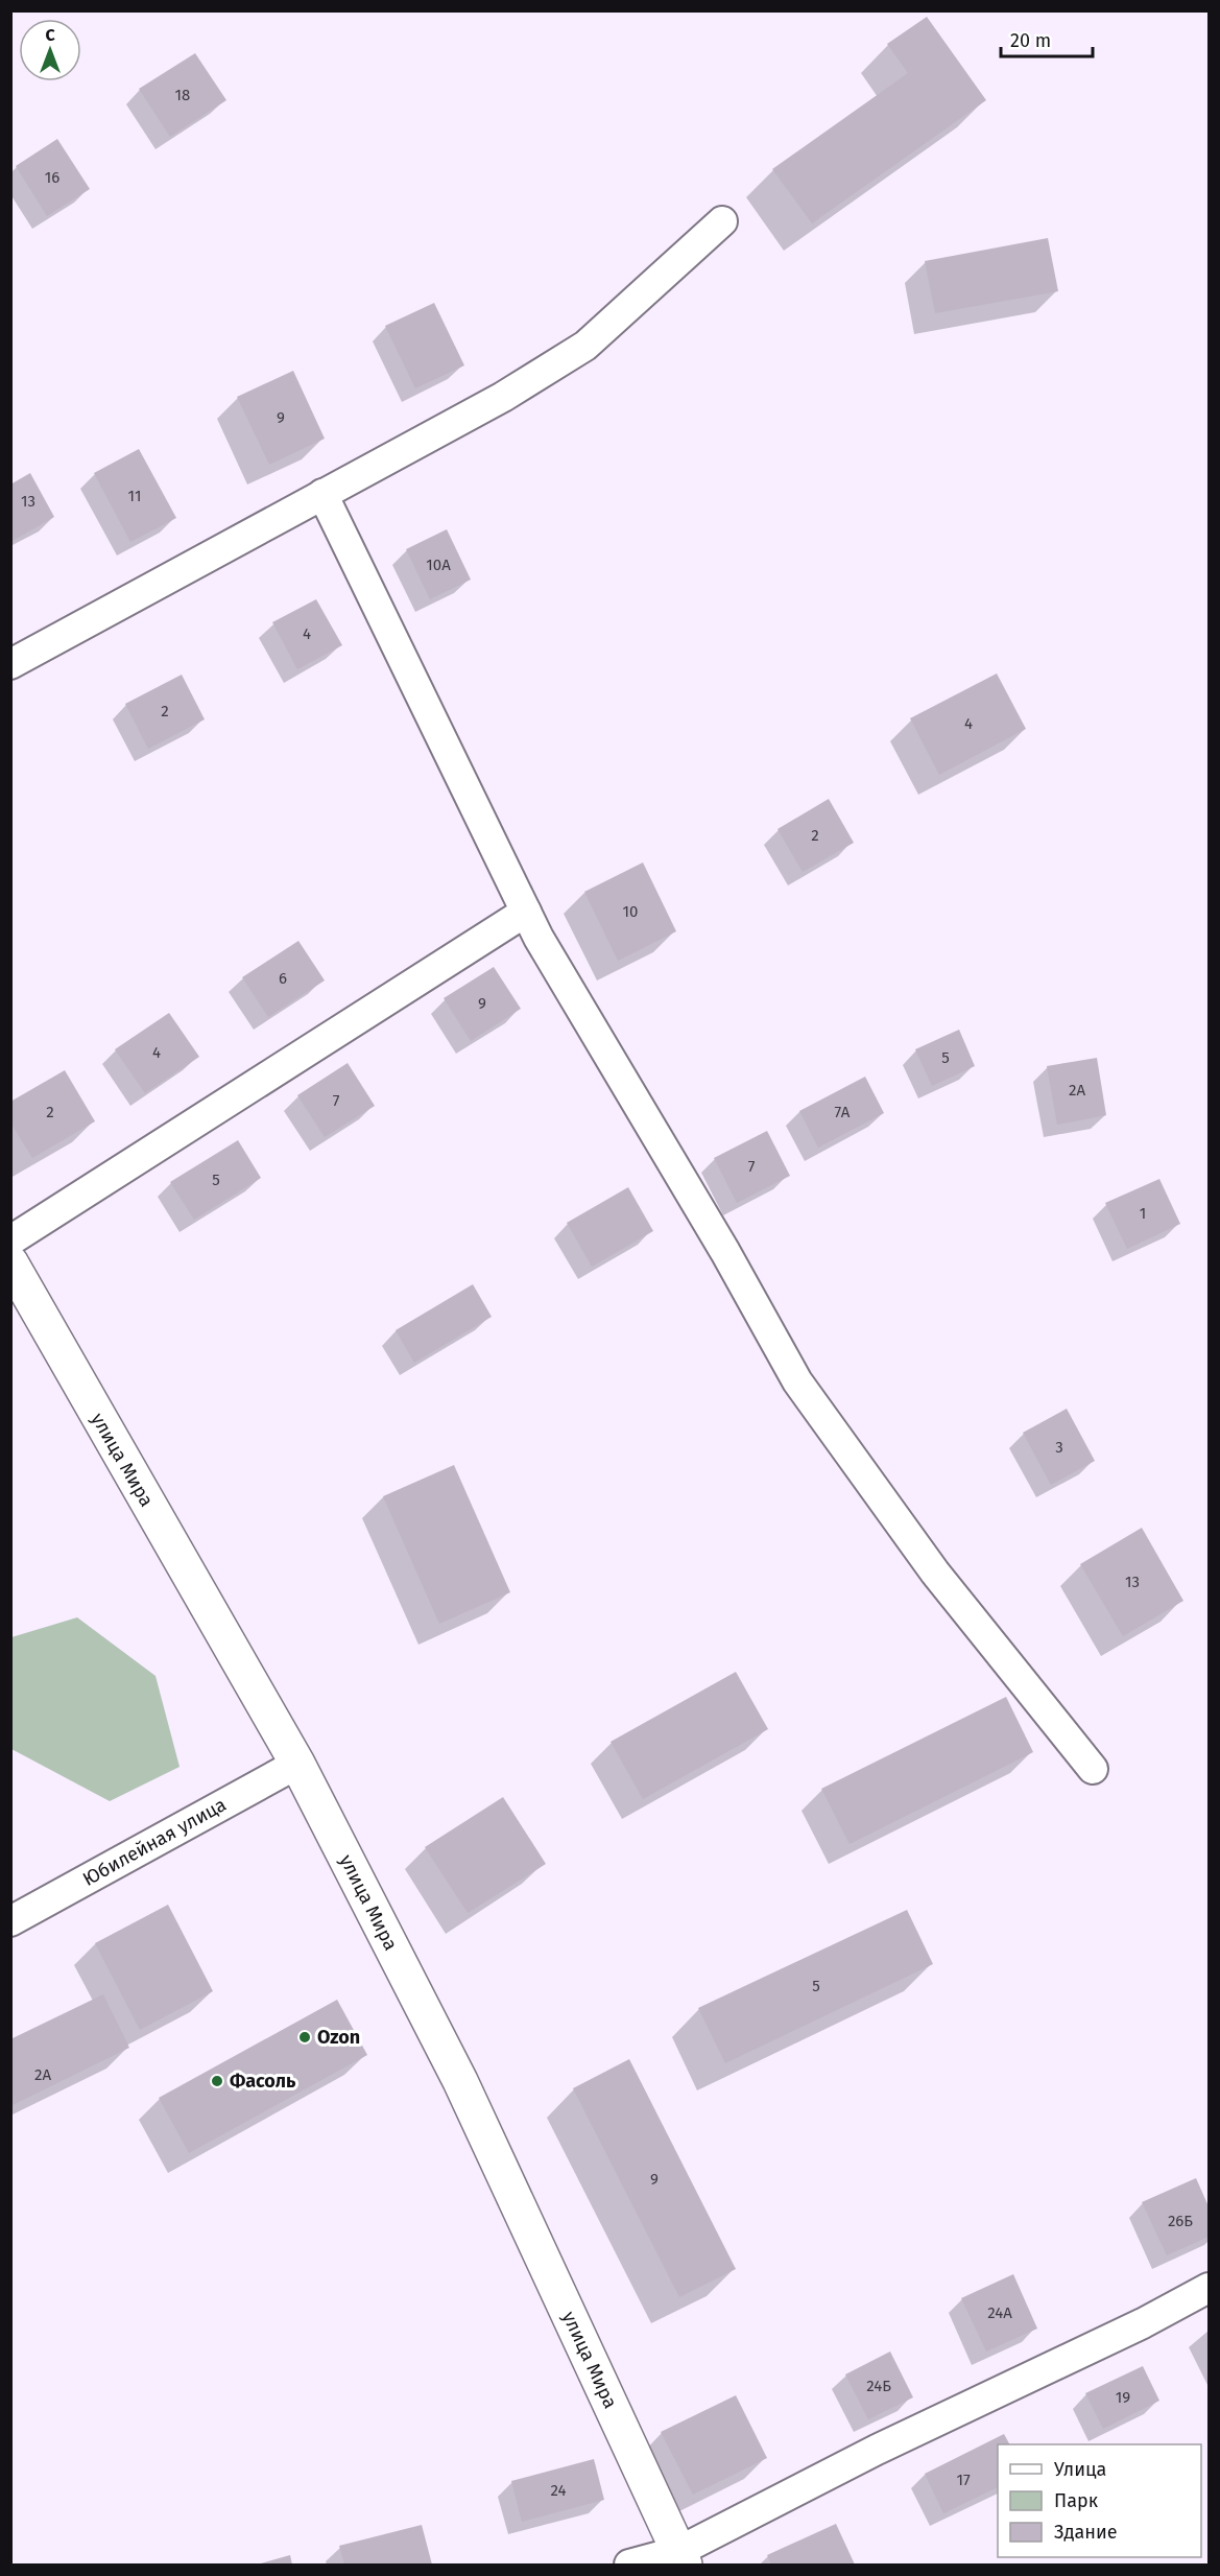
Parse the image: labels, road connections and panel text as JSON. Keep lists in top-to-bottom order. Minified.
{"streets":{"street":["улица Мира","Юбилейная улица"]},"crossings":[["улица Мира","Юбилейная улица"]],"places":["Ozon","Фасоль"],"house_numbers":["18","16","9","11","13","10А","4","2","4","2","10","6","9","4","5","2А","7","2","7А","7","5","1","3","13","5","2А","9","26Б","24А","24Б","19","17","24"],"legend":["Улица","Парк","Здание"],"scale_bar":"20 m","north":"top"}
